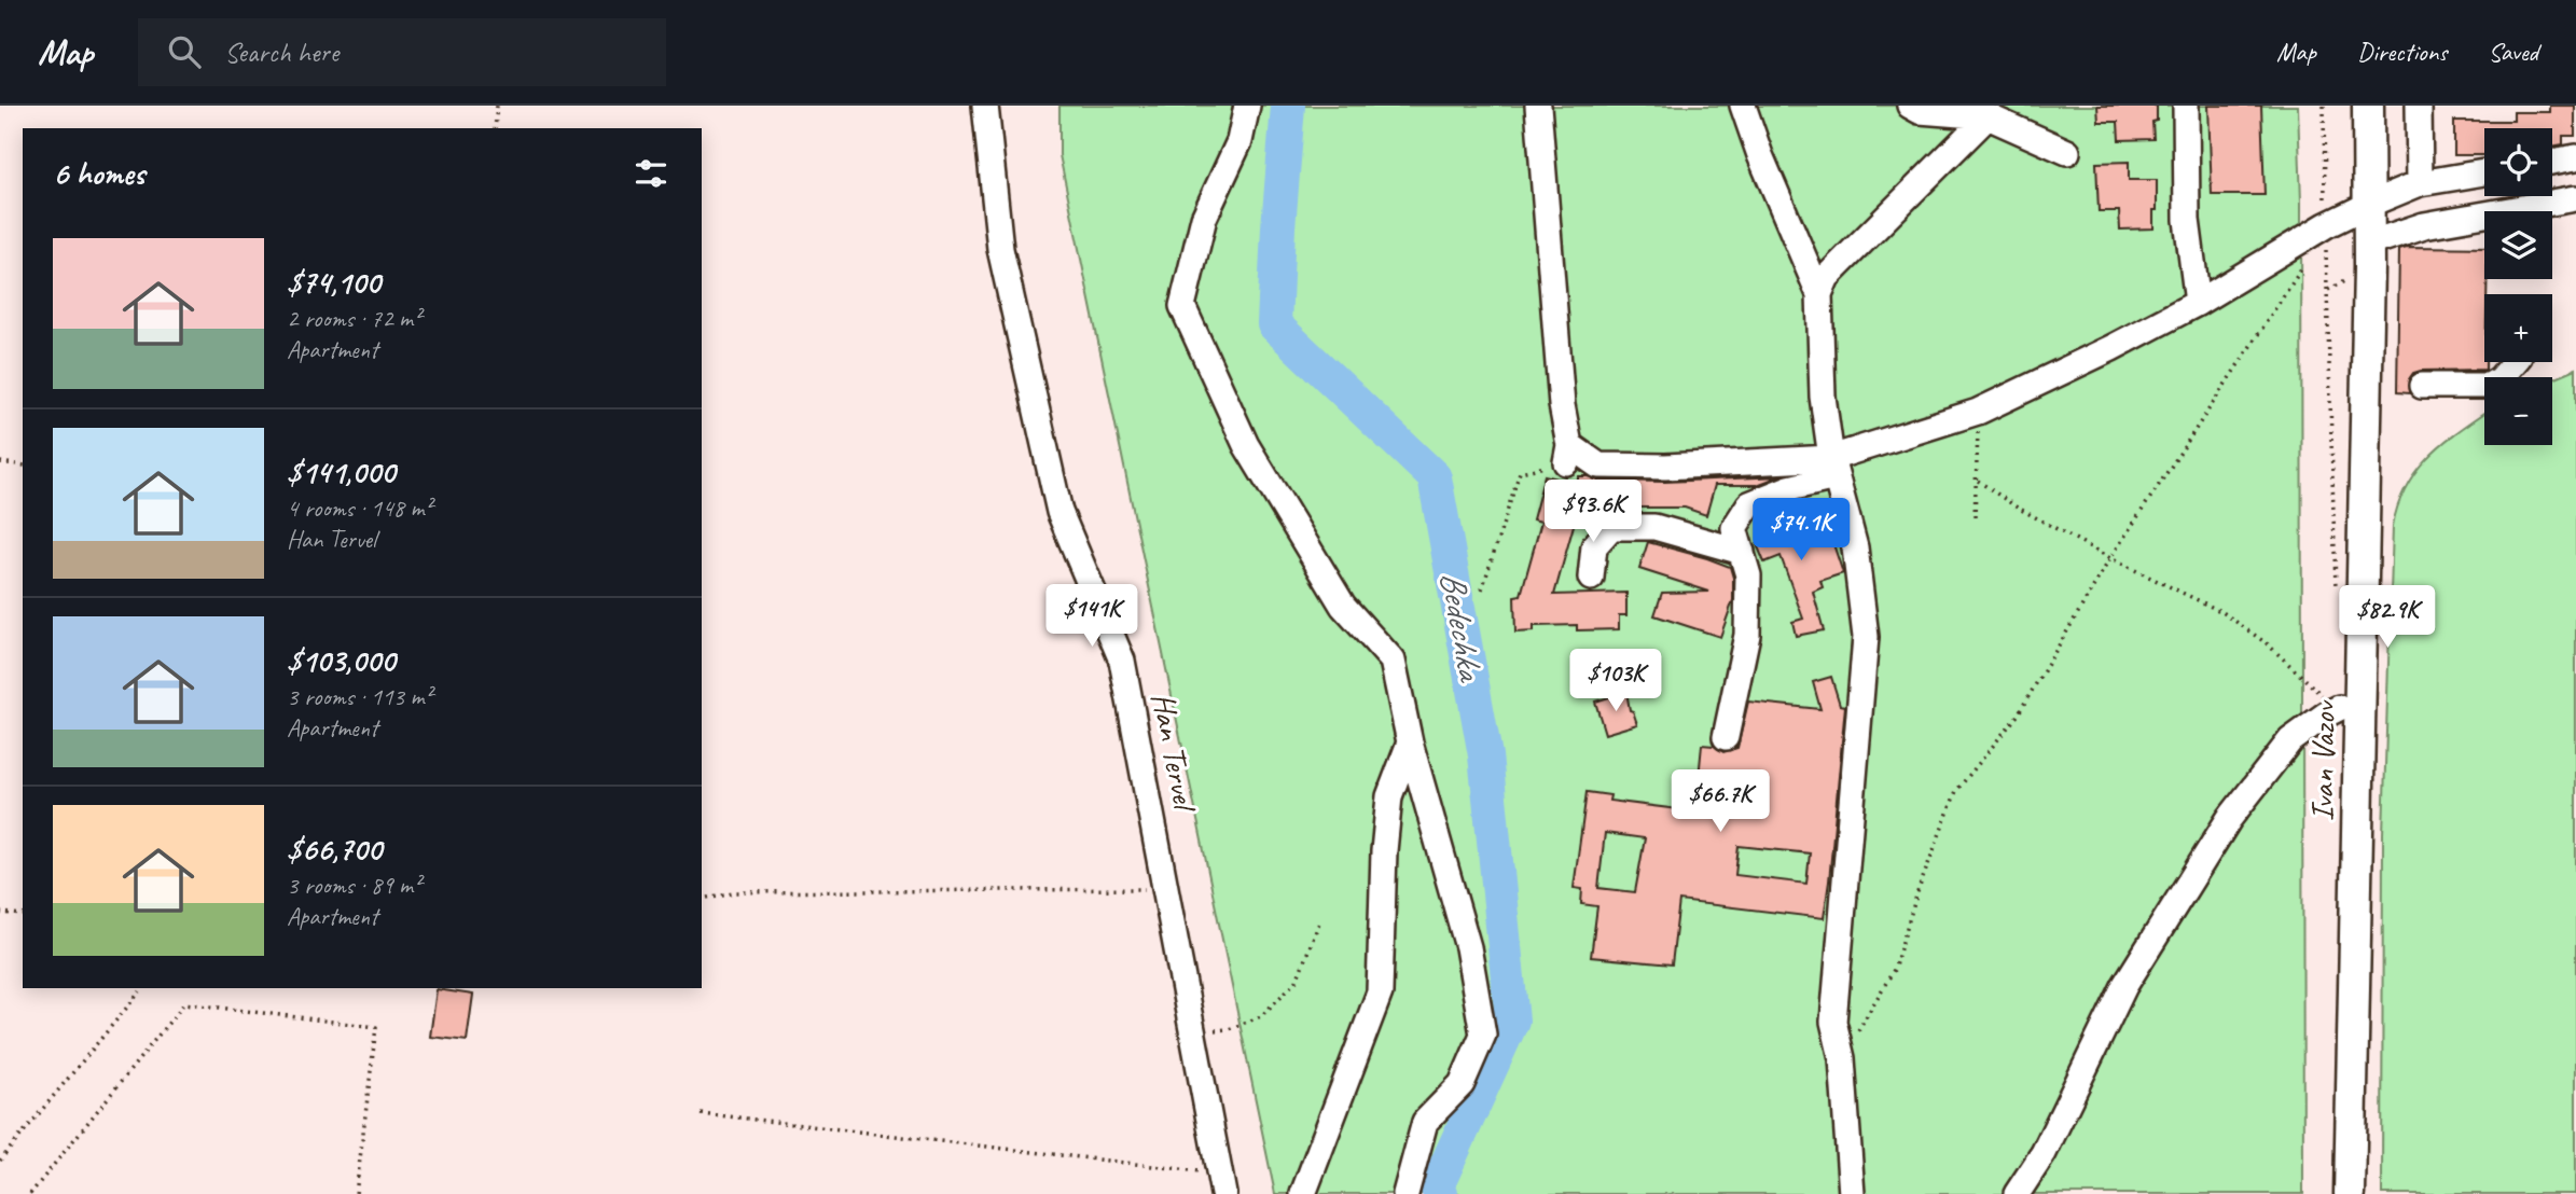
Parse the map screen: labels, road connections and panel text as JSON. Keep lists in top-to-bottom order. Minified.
{"streets":{"main road":["Ivan Vazov"],"street":["Han Tervel"]},"water":["Bedechka"],"page":{"header":"Map","search":"Search here","nav":["Map","Directions","Saved"],"map_buttons":["+","−"],"heading":"6 homes","list":[{"name":"$74,100","note":"2 rooms · 72 m² · Apartment"},{"name":"$141,000","note":"4 rooms · 148 m² · Han Tervel"},{"name":"$103,000","note":"3 rooms · 113 m² · Apartment"},{"name":"$66,700","note":"3 rooms · 89 m² · Apartment"}],"price":["$93.6K","$74.1K","$141K","$82.9K","$103K","$66.7K"]}}
